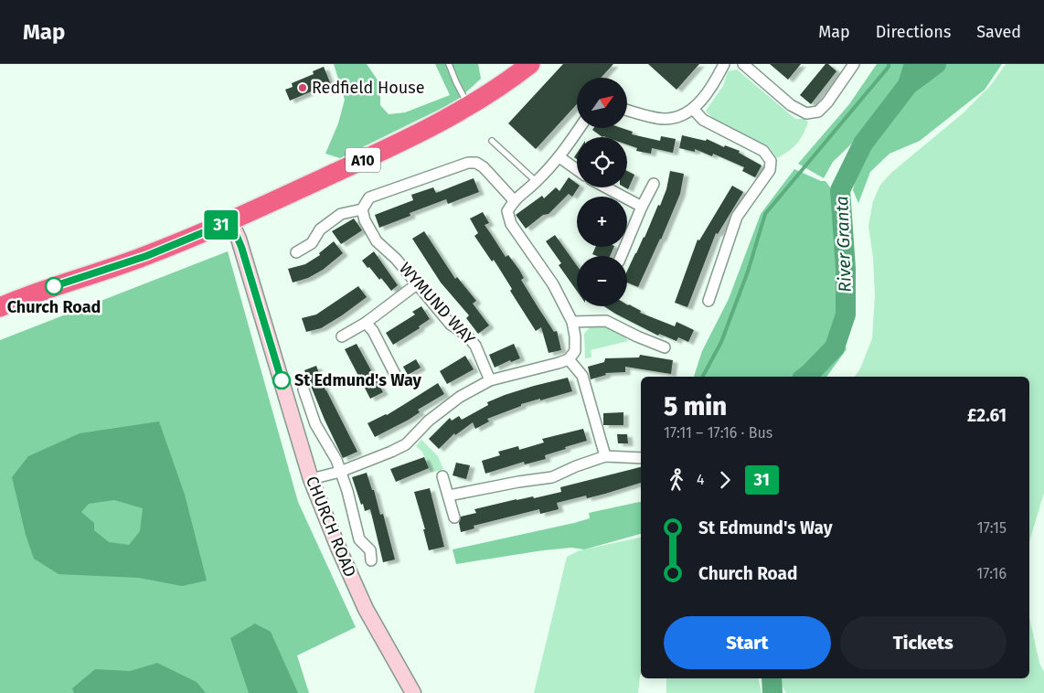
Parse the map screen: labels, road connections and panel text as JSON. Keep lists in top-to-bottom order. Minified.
{"streets":{"highway":["A10"],"street":["WYMUND WAY","CHURCH ROAD"]},"crossings":[["A10","CHURCH ROAD"]],"water":["River Granta"],"places":["Redfield House","Church Road","St Edmund's Way"],"lines":["bus line 31"],"north":"top right","page":{"header":"Map","nav":["Map","Directions","Saved"],"on_map":"31","map_buttons":["+","−"],"heading":["5 min","17:11 – 17:16 · Bus","£2.61"],"legs":["4","31"],"list":[{"name":"St Edmund's Way","value":"17:15"},{"name":"Church Road","value":"17:16"}],"buttons":["Start","Tickets"]}}
